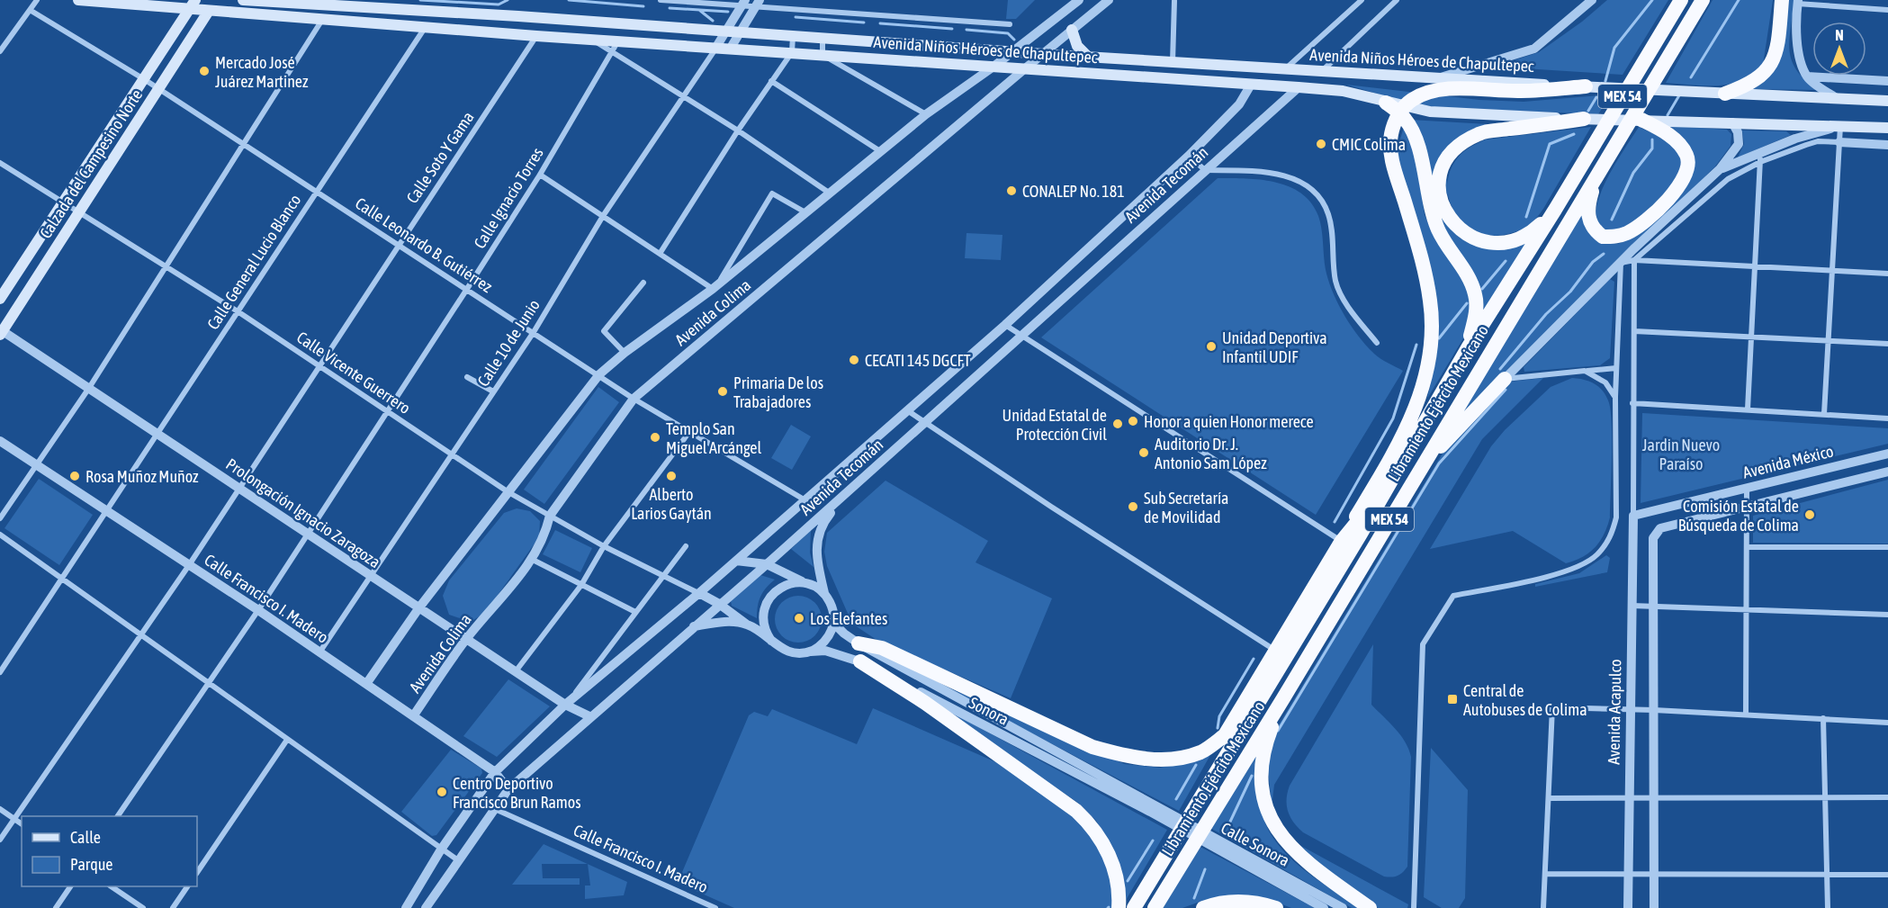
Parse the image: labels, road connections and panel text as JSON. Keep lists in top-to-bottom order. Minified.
{"streets":{"highway":["MEX 54","Libramiento Ejército Mexicano"],"main road":["Avenida Niños Héroes de Chapultepec","Calzada del Campesino Norte"],"street":["Calle Soto Y Gama","Avenida Tecomán","Calle Ignacio Torres","Calle Leonardo B. Gutiérrez","Calle General Lucio Blanco","Avenida Colima","Calle 10 de Junio","Calle Vicente Guerrero","Avenida México","Prolongación Ignacio Zaragoza","Calle Francisco I. Madero","Sonora","Avenida Acapulco","Calle Sonora"]},"crossings":[["Avenida Niños Héroes de Chapultepec","Calle Soto Y Gama"],["Avenida Niños Héroes de Chapultepec","Calzada del Campesino Norte"],["Avenida Niños Héroes de Chapultepec","Avenida Tecomán"],["Avenida Niños Héroes de Chapultepec","Calle Ignacio Torres"],["Avenida Niños Héroes de Chapultepec","Calle General Lucio Blanco"],["Avenida Niños Héroes de Chapultepec","Avenida Colima"],["Avenida Niños Héroes de Chapultepec","Calle 10 de Junio"],["Calle Soto Y Gama","Calle Leonardo B. Gutiérrez"],["Calle Soto Y Gama","Calle Vicente Guerrero"],["Calle Soto Y Gama","Prolongación Ignacio Zaragoza"],["Calle Soto Y Gama","Calle Francisco I. Madero"],["Calzada del Campesino Norte","Calle Leonardo B. Gutiérrez"],["Calzada del Campesino Norte","Calle Vicente Guerrero"],["Calzada del Campesino Norte","Prolongación Ignacio Zaragoza"],["Avenida Tecomán","Calle Leonardo B. Gutiérrez"],["Avenida Tecomán","Calle Vicente Guerrero"],["Avenida Tecomán","Prolongación Ignacio Zaragoza"],["Avenida Tecomán","Calle Francisco I. Madero"],["Avenida Tecomán","Sonora"],["Calle Ignacio Torres","Calle Leonardo B. Gutiérrez"],["Calle Ignacio Torres","Calle Vicente Guerrero"],["Calle Ignacio Torres","Prolongación Ignacio Zaragoza"],["Calle Ignacio Torres","Calle Francisco I. Madero"],["Calle Leonardo B. Gutiérrez","Calle General Lucio Blanco"],["Calle Leonardo B. Gutiérrez","Avenida Colima"],["Calle Leonardo B. Gutiérrez","Calle 10 de Junio"],["Calle General Lucio Blanco","Calle Vicente Guerrero"],["Calle General Lucio Blanco","Prolongación Ignacio Zaragoza"],["Calle General Lucio Blanco","Calle Francisco I. Madero"],["Avenida Colima","Calle Vicente Guerrero"],["Avenida Colima","Prolongación Ignacio Zaragoza"],["Avenida Colima","Calle Francisco I. Madero"],["Calle 10 de Junio","Calle Vicente Guerrero"],["Calle 10 de Junio","Prolongación Ignacio Zaragoza"],["Calle 10 de Junio","Calle Francisco I. Madero"],["Calle Vicente Guerrero","Sonora"],["Avenida México","Avenida Acapulco"],["Sonora","Calle Sonora"]],"parks":["Jardin Nuevo Paraíso"],"places":{"other":["Mercado José Juárez Martinez","CMIC Colima","CONALEP No. 181","Unidad Deportiva Infantil UDIF","CECATI 145 DGCFT","Primaria De los Trabajadores","Honor a quien Honor merece","Unidad Estatal de Protección Civil","Templo San Miguel Arcángel","Auditorio Dr. J. Antonio Sam López","Rosa Muñoz Muñoz","Alberto Larios Gaytán","Sub Secretaría de Movilidad","Comisión Estatal de Búsqueda de Colima","Los Elefantes","Centro Deportivo Francisco Brun Ramos"],"transit":["Central de Autobuses de Colima"]},"legend":["Calle","Parque"],"north":"top"}
